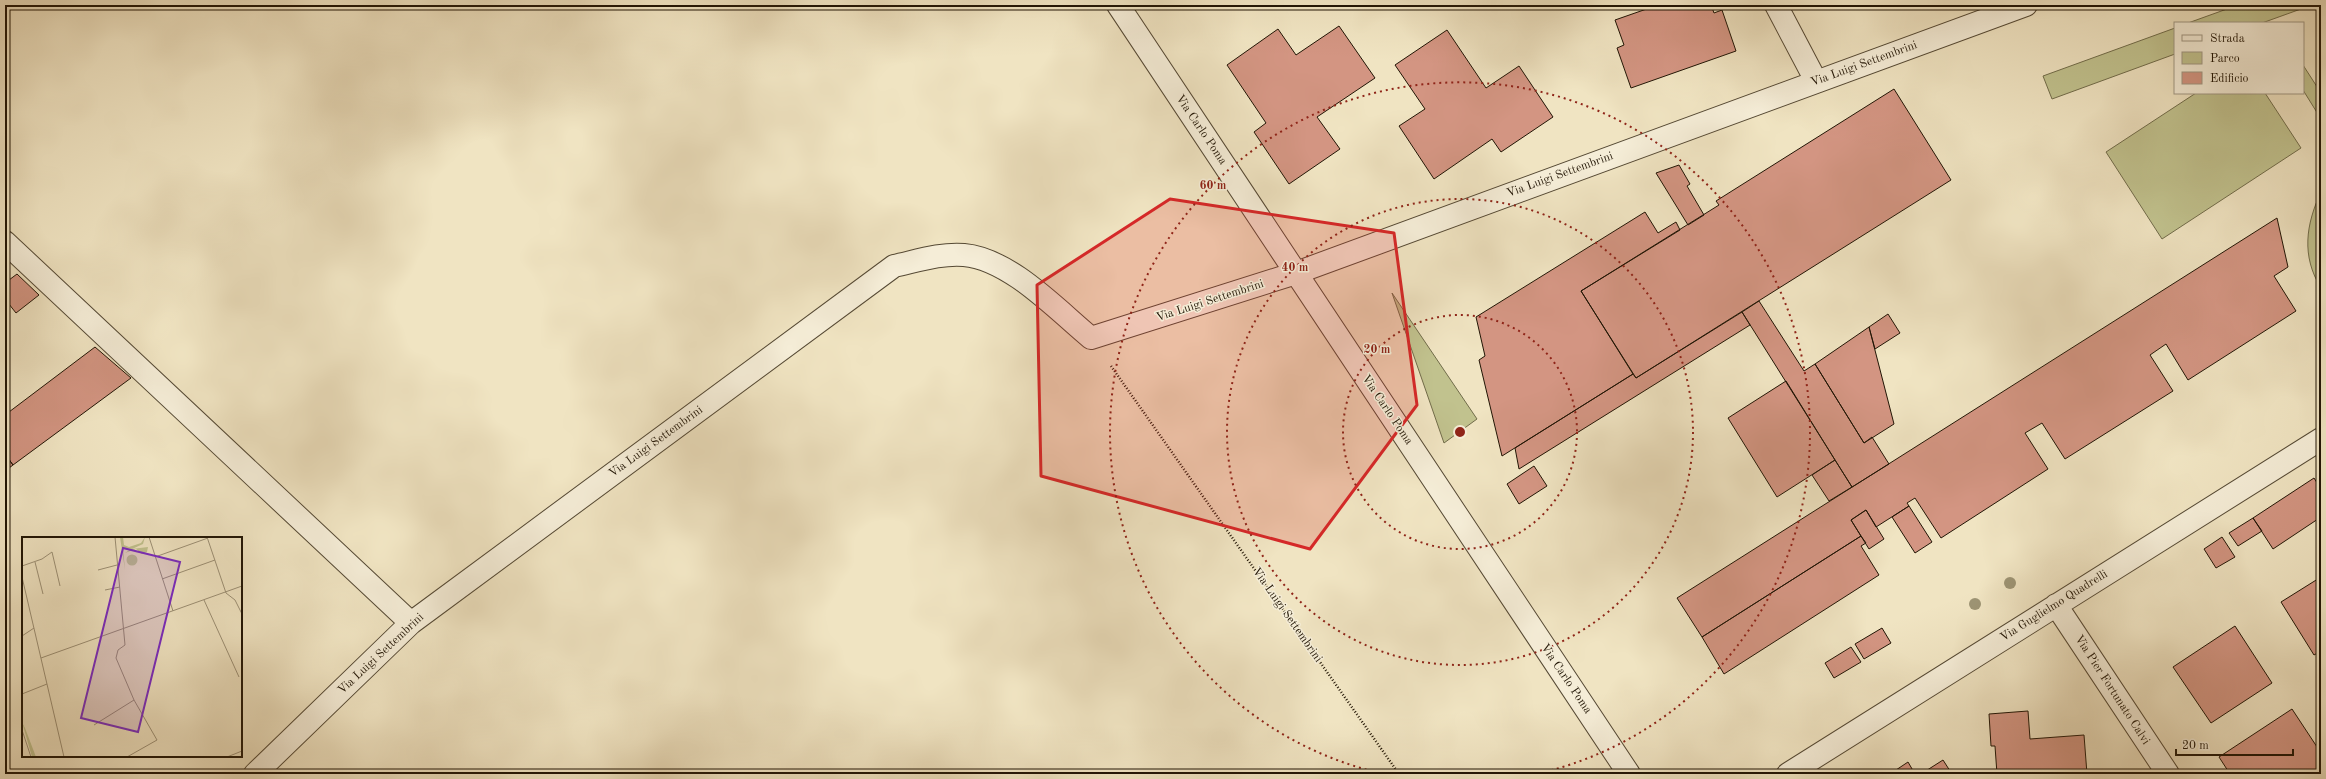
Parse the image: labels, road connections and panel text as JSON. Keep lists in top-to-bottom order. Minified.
{"streets":{"street":["Via Luigi Settembrini","Via Carlo Poma","Via Guglielmo Quadrelli","Via Pier Fortunato Calvi"]},"crossings":[["Via Luigi Settembrini","Via Carlo Poma"],["Via Guglielmo Quadrelli","Via Pier Fortunato Calvi"]],"legend":["Strada","Parco","Edificio"],"scale_bar":"20 m","rings":["60 m","40 m","20 m"]}
